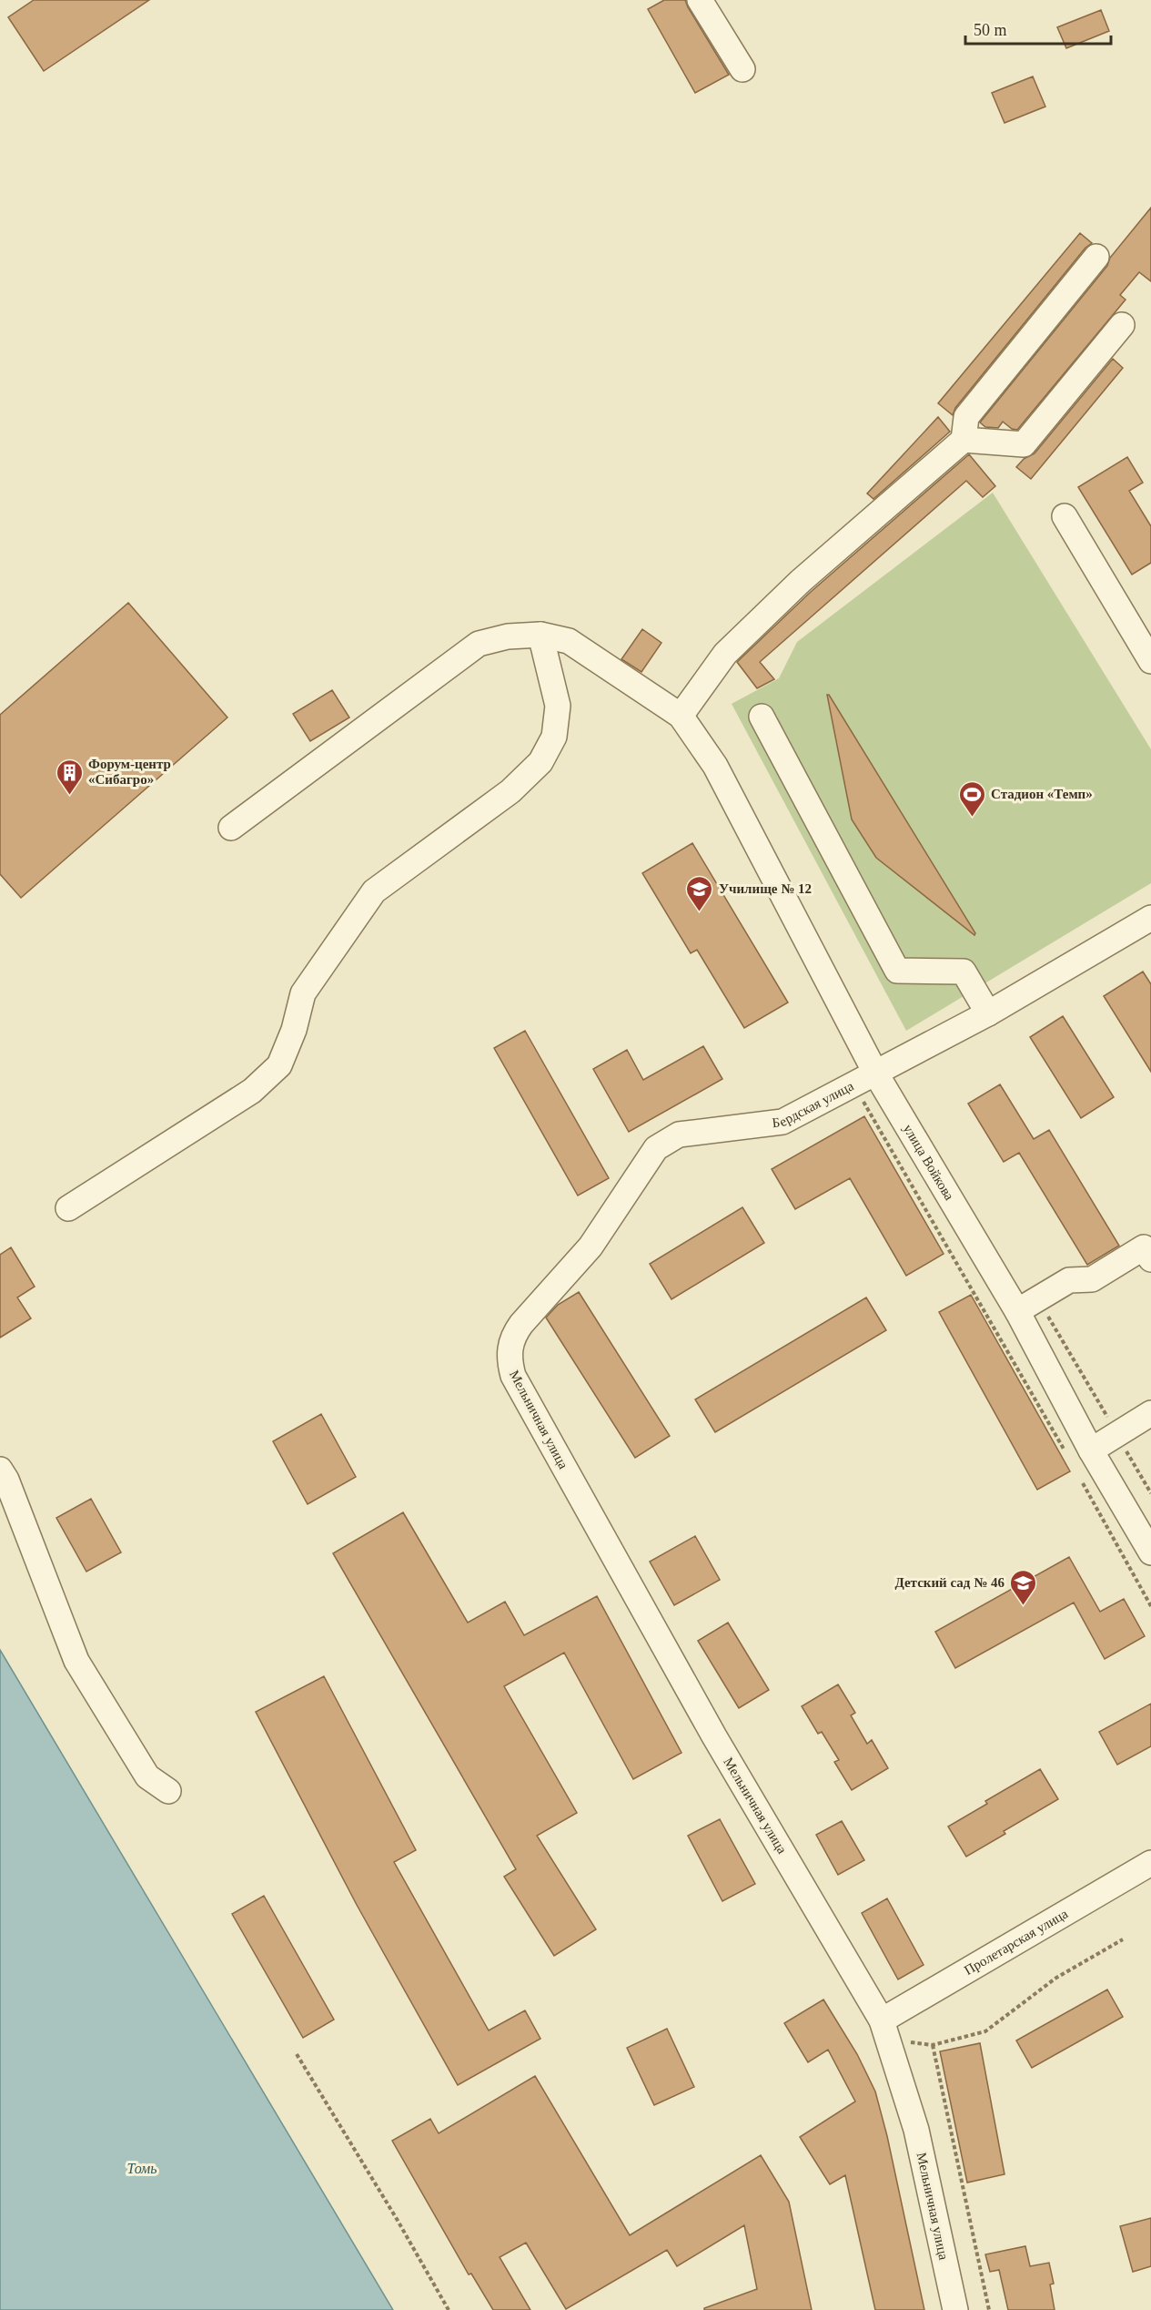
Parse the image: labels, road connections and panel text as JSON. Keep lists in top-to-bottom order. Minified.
{"streets":{"street":["Бердская улица","улица Войкова","Мельничная улица","Пролетарская улица"]},"crossings":[["Бердская улица","улица Войкова"],["Бердская улица","Мельничная улица"],["Мельничная улица","Пролетарская улица"]],"water":["Томь"],"places":{"building":["Форум-центр «Сибагро»"],"sports":["Стадион «Темп»"],"school or university":["Училище № 12","Детский сад № 46"]},"scale_bar":"50 m"}
